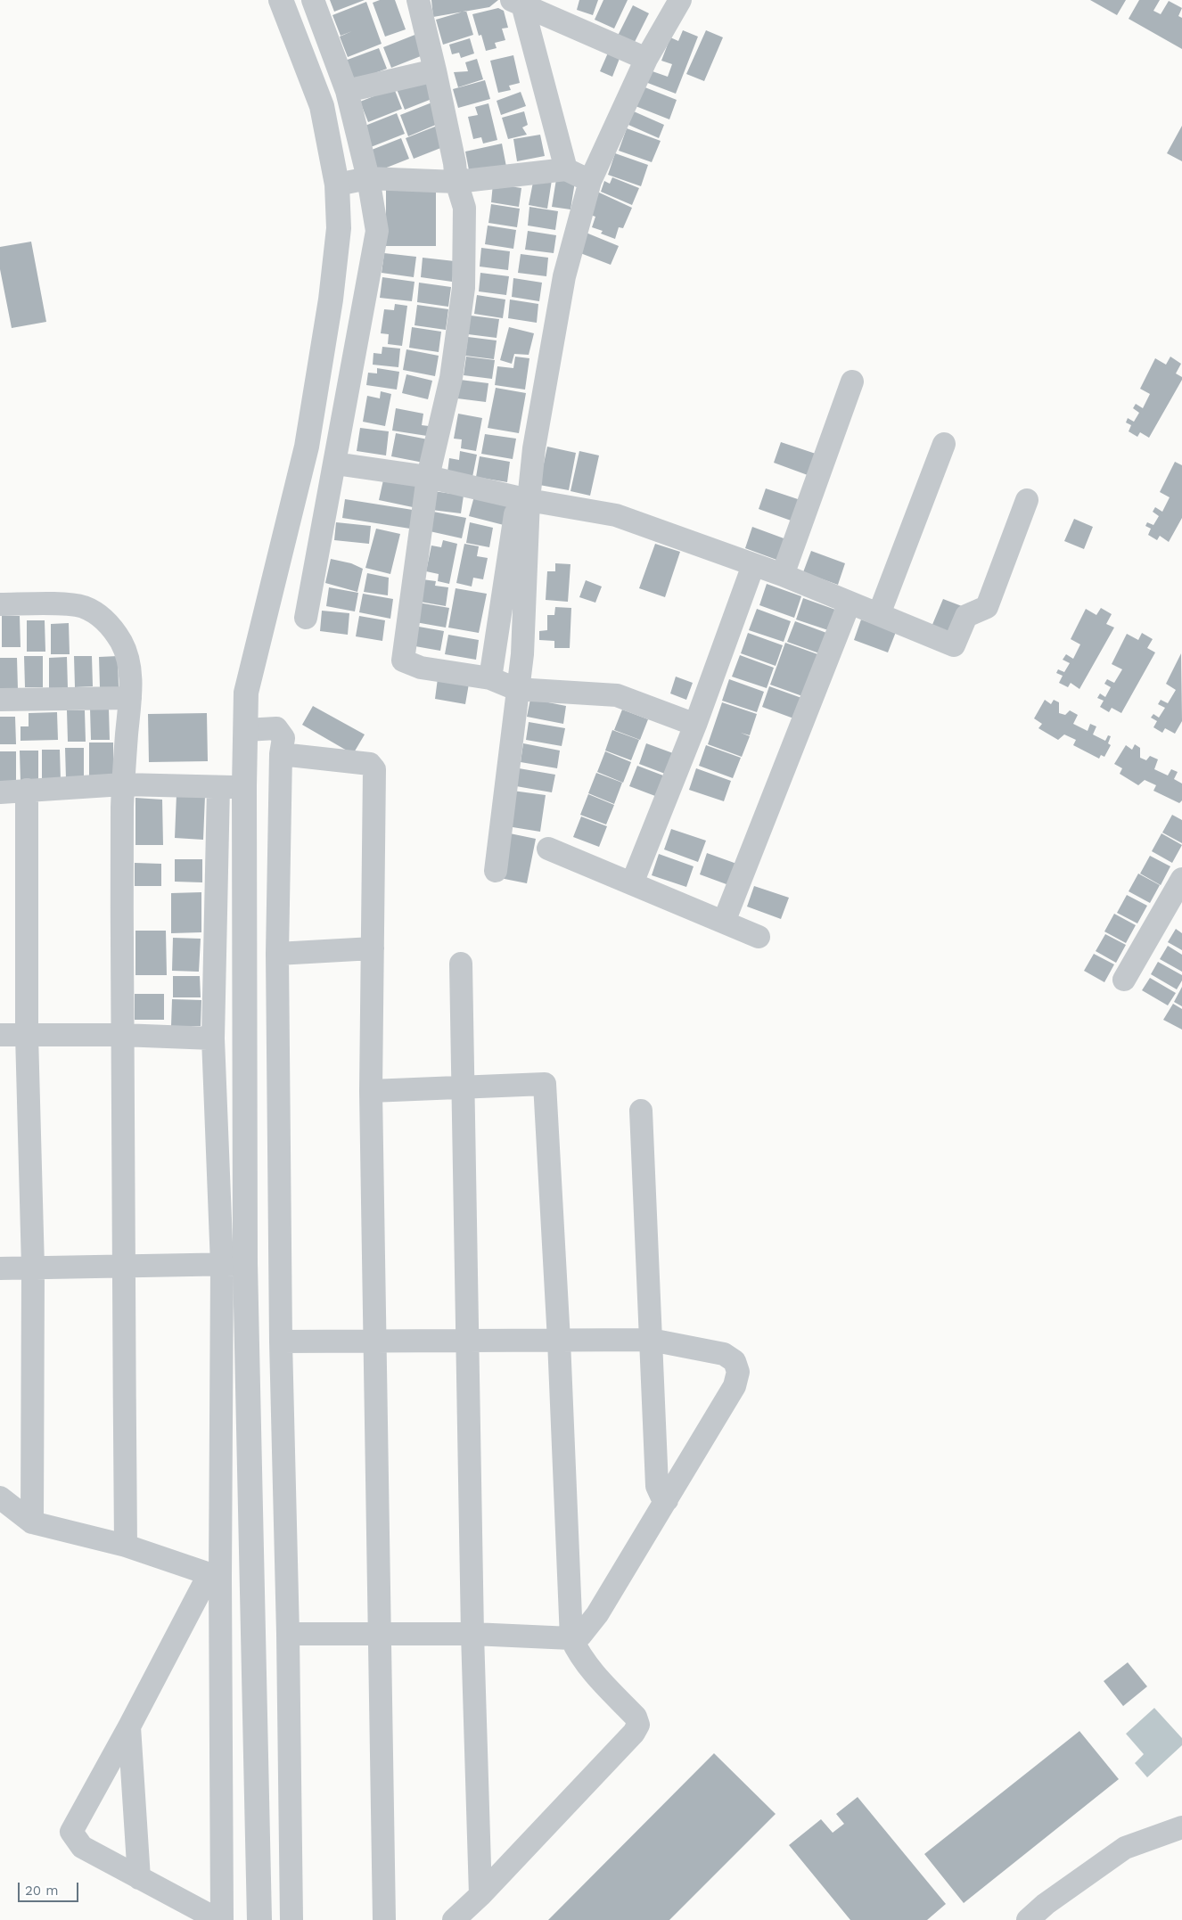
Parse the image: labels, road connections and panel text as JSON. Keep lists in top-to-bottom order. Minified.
{"scale_bar":"20 m"}
